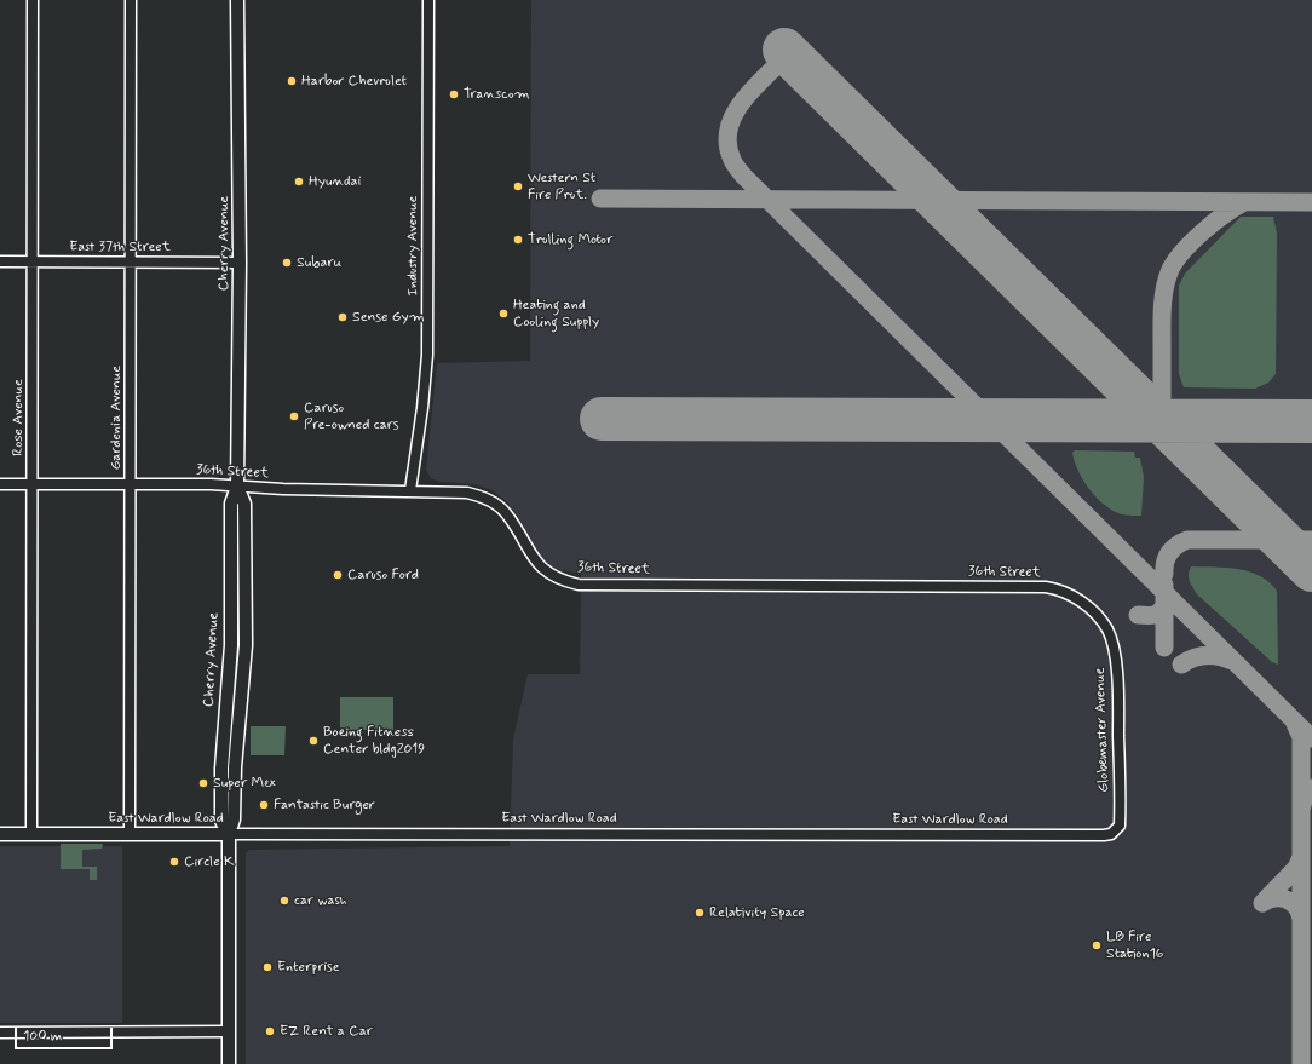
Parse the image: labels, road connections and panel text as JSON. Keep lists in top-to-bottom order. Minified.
{"streets":{"main road":["Cherry Avenue","East Wardlow Road"],"street":["Industry Avenue","East 37th Street","Rose Avenue","Gardenia Avenue","36th Street","Globemaster Avenue"]},"crossings":[["Cherry Avenue","East 37th Street"],["Cherry Avenue","36th Street"],["Cherry Avenue","East Wardlow Road"],["Industry Avenue","36th Street"],["East 37th Street","Rose Avenue"],["East 37th Street","Gardenia Avenue"],["Rose Avenue","36th Street"],["Rose Avenue","East Wardlow Road"],["Gardenia Avenue","36th Street"],["Gardenia Avenue","East Wardlow Road"],["36th Street","Globemaster Avenue"],["Globemaster Avenue","East Wardlow Road"]],"places":["Harbor Chevrolet","Transcom","Hyundai","Western St Fire Prot.","Trolling Motor","Subaru","Heating and Cooling Supply","Sense Gym","Caruso Pre-owned cars","Caruso Ford","Boeing Fitness Center bldg2019","Super Mex","Fantastic Burger","Circle K","car wash","Relativity Space","LB Fire Station16","Enterprise","EZ Rent a Car"],"scale_bar":"100 m"}
